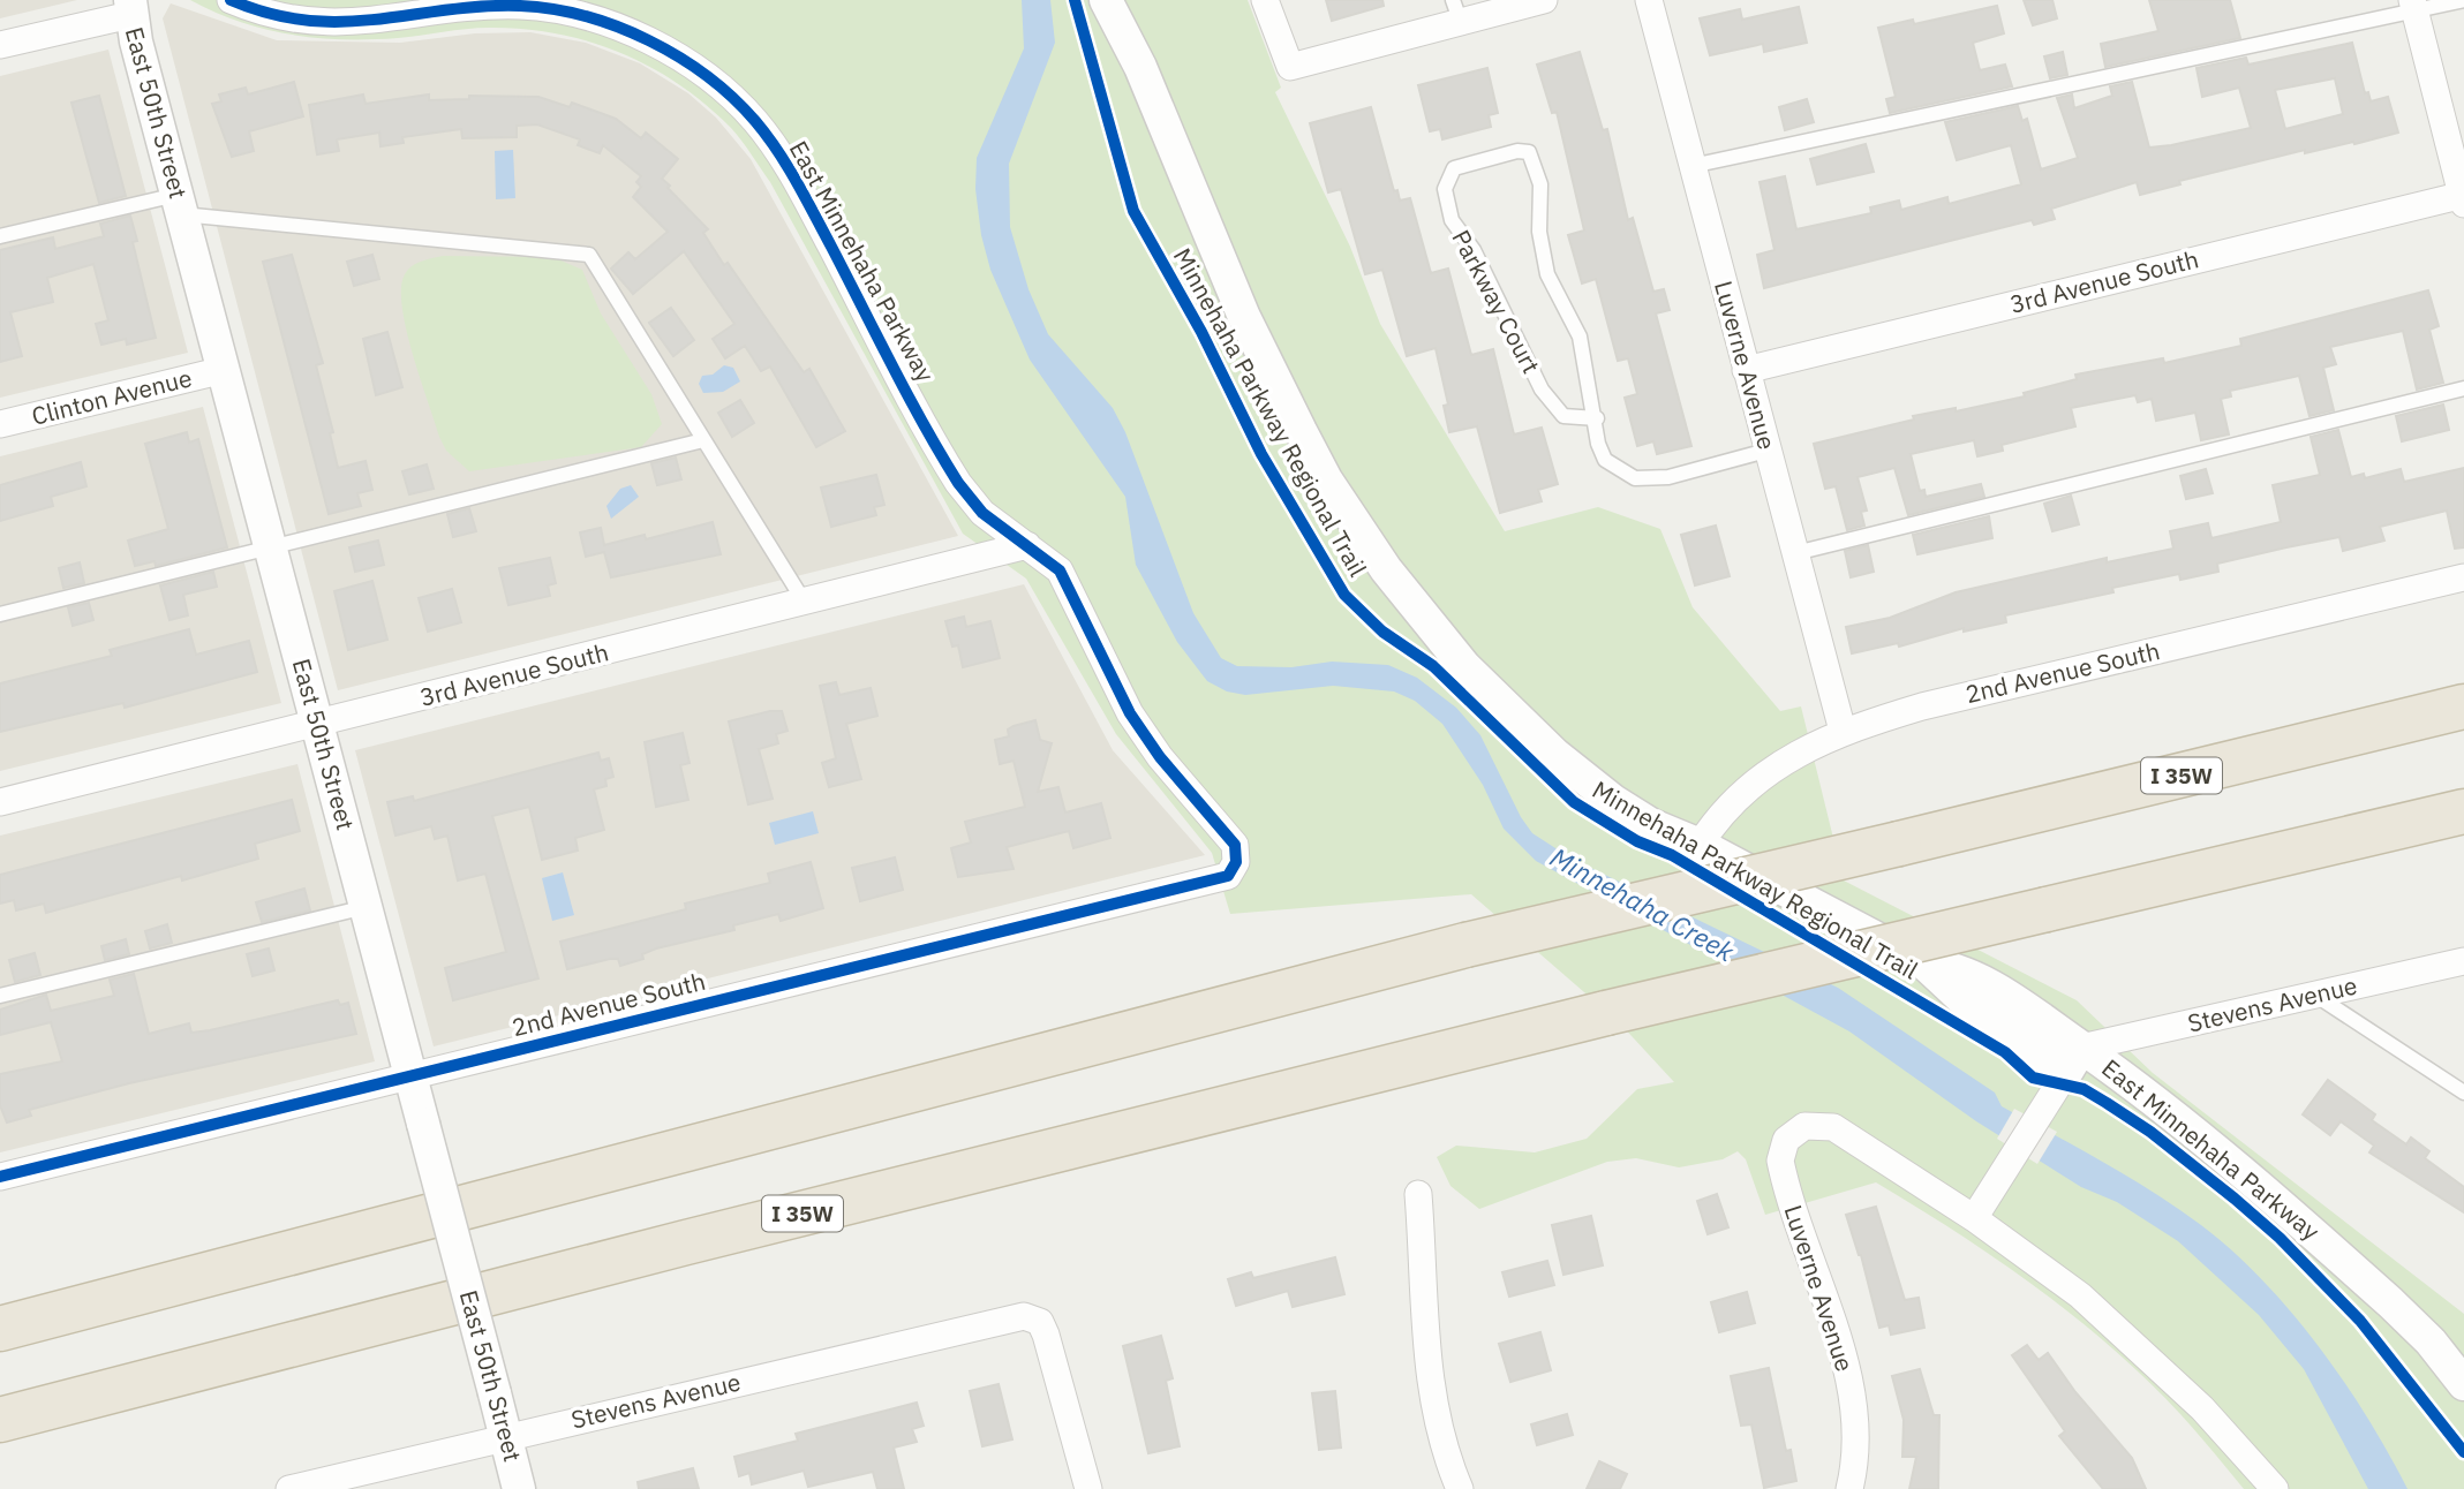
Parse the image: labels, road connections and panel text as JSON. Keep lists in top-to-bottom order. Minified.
{"streets":{"highway":["I 35W"],"street":["East 50th Street","East Minnehaha Parkway","3rd Avenue South","Luverne Avenue","Clinton Avenue","2nd Avenue South","Stevens Avenue"],"lane":["Parkway Court"],"cycle path":["Minnehaha Parkway Regional Trail"]},"crossings":[["East 50th Street","3rd Avenue South"],["East 50th Street","Clinton Avenue"],["East 50th Street","2nd Avenue South"],["East 50th Street","Stevens Avenue"],["East Minnehaha Parkway","3rd Avenue South"],["East Minnehaha Parkway","2nd Avenue South"],["East Minnehaha Parkway","Stevens Avenue"],["3rd Avenue South","Luverne Avenue"],["Parkway Court","Luverne Avenue"],["Luverne Avenue","2nd Avenue South"]],"water":["Minnehaha Creek"]}
